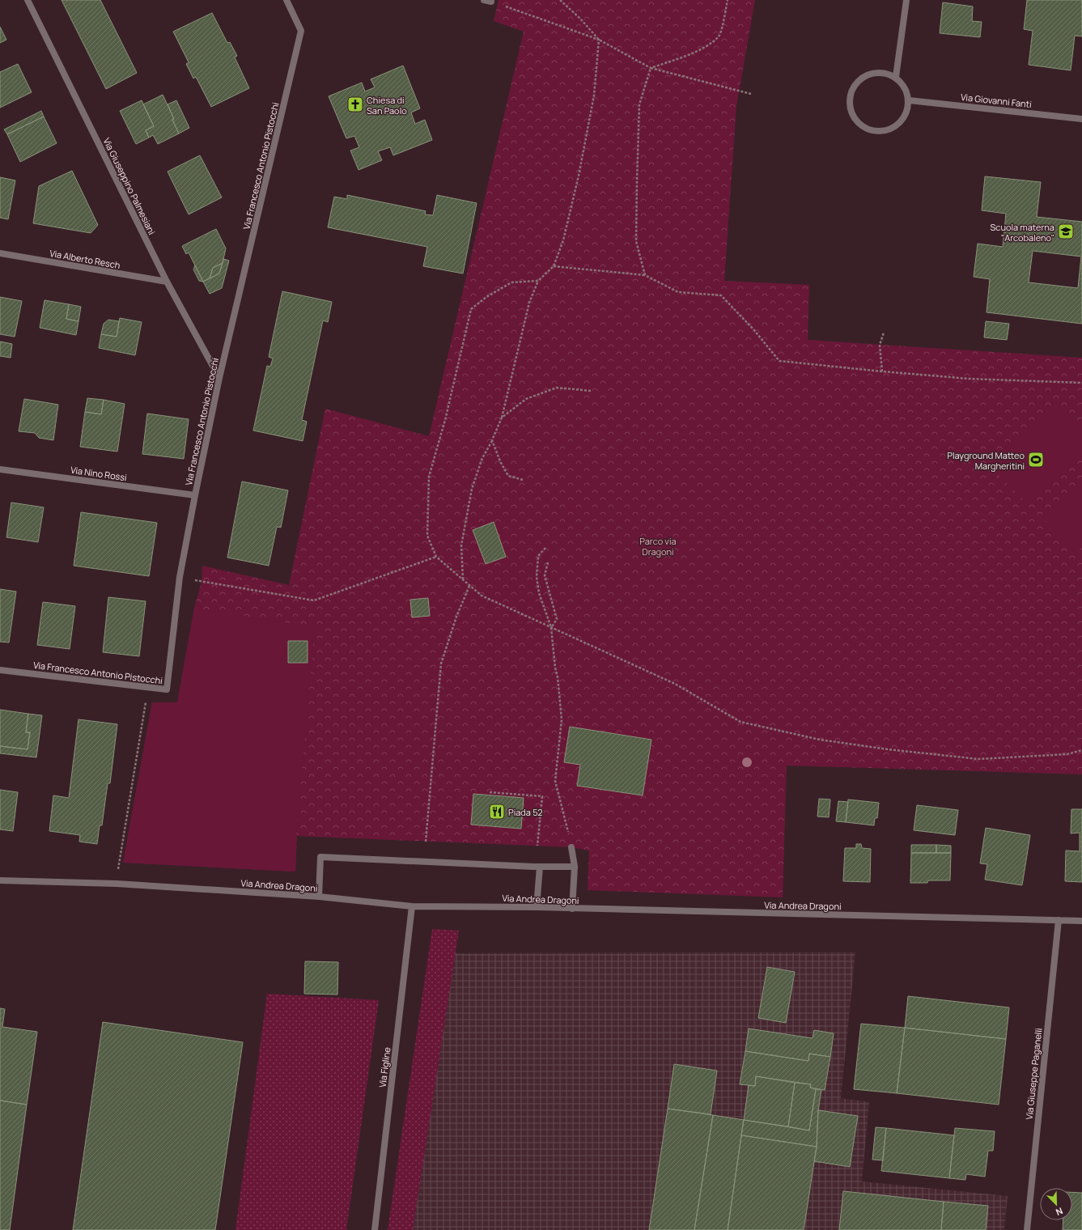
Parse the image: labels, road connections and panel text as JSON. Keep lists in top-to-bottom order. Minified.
{"streets":{"street":["Via Giovanni Fanti","Via Francesco Antonio Pistocchi","Via Giuseppino Palmesiani","Via Alberto Resch","Via Nino Rossi","Via Andrea Dragoni","Via Figline","Via Giuseppe Paganelli"]},"crossings":[["Via Francesco Antonio Pistocchi","Via Giuseppino Palmesiani"],["Via Francesco Antonio Pistocchi","Via Nino Rossi"],["Via Giuseppino Palmesiani","Via Alberto Resch"],["Via Andrea Dragoni","Via Figline"],["Via Andrea Dragoni","Via Giuseppe Paganelli"]],"parks":["Parco via Dragoni"],"places":{"church":["Chiesa di San Paolo"],"school or university":["Scuola materna \"Arcobaleno\""],"sports":["Playground Matteo Margheritini"],"restaurant":["Piada 52"]},"north":"bottom right"}
